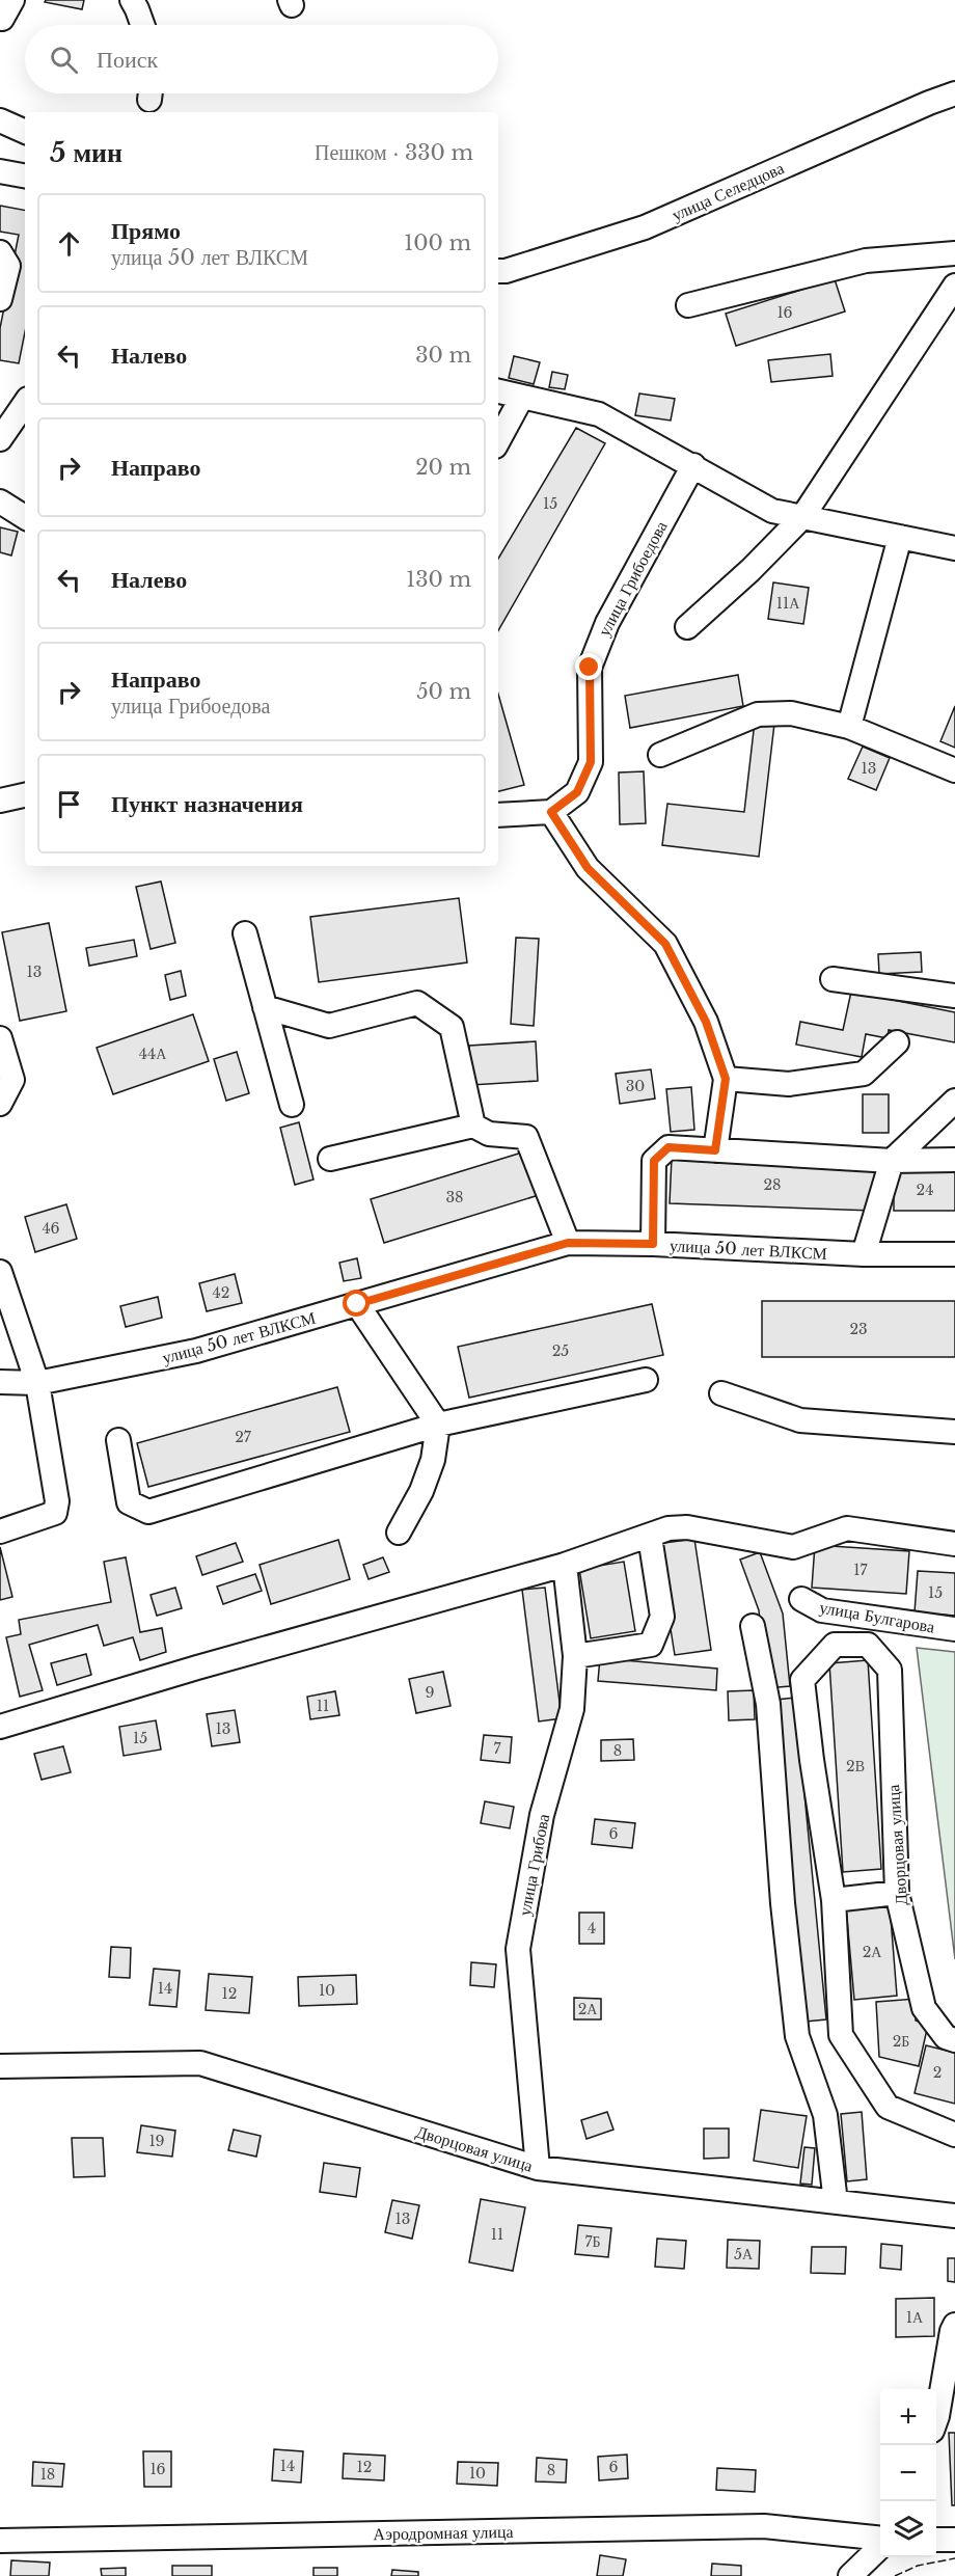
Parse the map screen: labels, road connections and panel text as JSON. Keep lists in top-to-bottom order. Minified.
{"streets":{"street":["улица Селедцова","улица Грибоедова","улица 50 лет ВЛКСМ","улица Булгарова","Дворцовая улица","улица Грибова","Аэродромная улица"]},"crossings":[["Дворцовая улица","улица Грибова"]],"house_numbers":["16","15","11А","13","13","44А","30","28","24","38","46","42","23","25","27","17","15","9","11","13","15","7","8","2В","6","4","2А","14","10","12","2А","2Б","2","19","13","11","7Б","5А","1А","14","12","6","16","8","10","18"],"page":{"search":"Поиск","heading":["5 мин","Пешком · 330 m"],"list":[["Прямо","улица 50 лет ВЛКСМ","100 m"],["Налево","30 m"],["Направо","20 m"],["Налево","130 m"],["Направо","улица Грибоедова","50 m"],"Пункт назначения"],"map_buttons":["+","−"]}}
